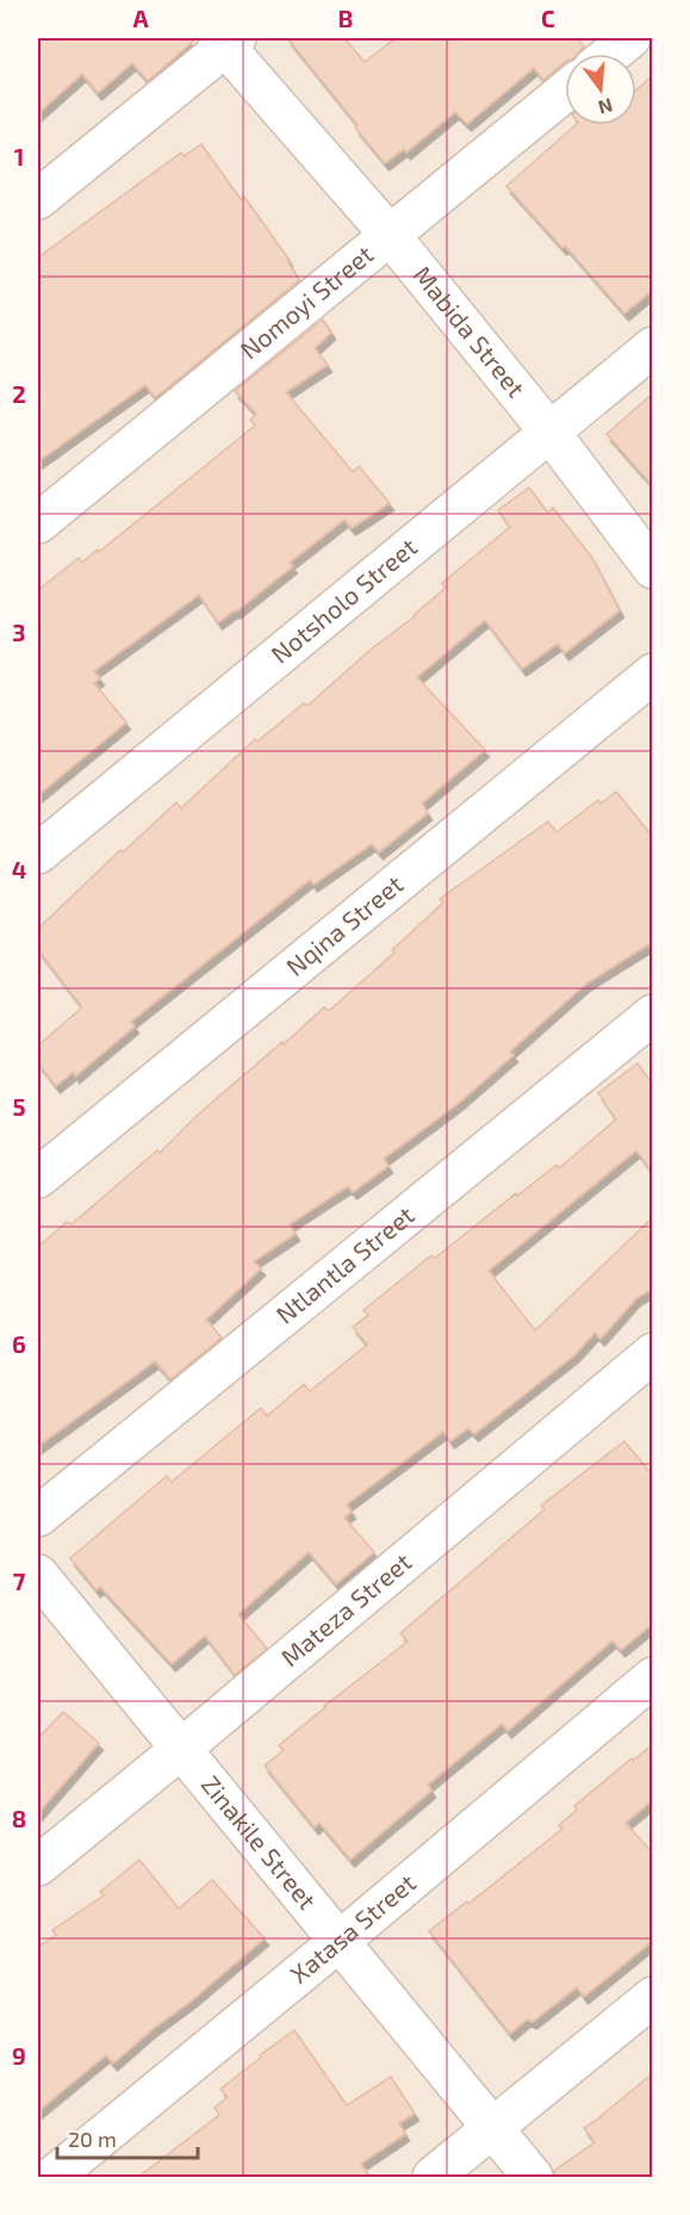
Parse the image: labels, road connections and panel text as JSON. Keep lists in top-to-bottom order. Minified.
{"streets":{"street":["Nomoyi Street","Mabida Street","Notsholo Street","Nqina Street","Ntlantla Street","Mateza Street","Zinakile Street","Xatasa Street"]},"crossings":[["Nomoyi Street","Mabida Street"],["Mabida Street","Notsholo Street"],["Mateza Street","Zinakile Street"],["Zinakile Street","Xatasa Street"]],"scale_bar":"20 m","north":"bottom","grid":{"columns":["A","B","C"],"rows":["1","2","3","4","5","6","7","8","9"]}}
